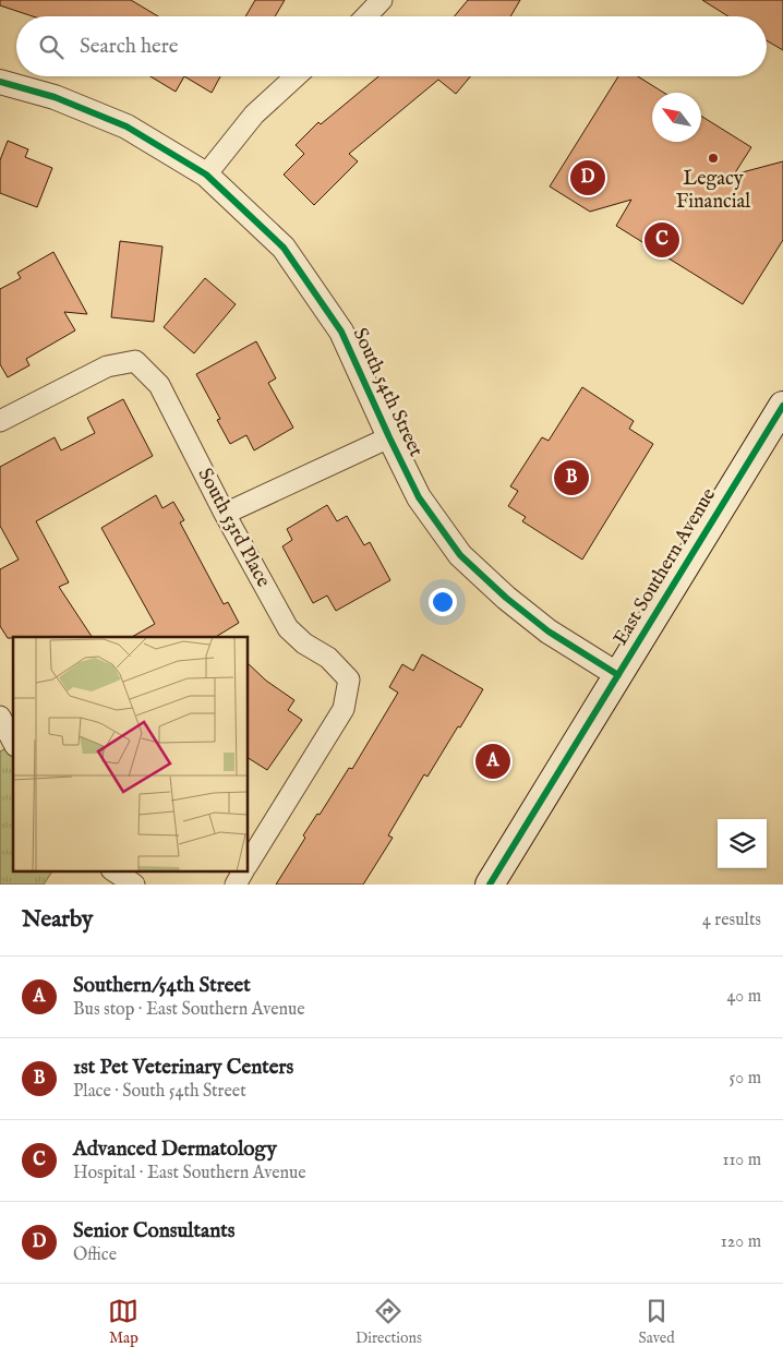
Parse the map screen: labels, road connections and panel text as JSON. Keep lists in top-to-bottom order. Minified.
{"streets":{"main road":["East Southern Avenue"],"street":["South 54th Street","South 53rd Place"]},"crossings":[["South 54th Street","East Southern Avenue"]],"places":["Legacy Financial"],"north":"top left","page":{"search":"Search here","pins":["D","C","B","A"],"heading":["Nearby","4 results"],"list":[{"mark":"A","name":"Southern/54th Street","note":"Bus stop · East Southern Avenue","value":"40 m"},{"mark":"B","name":"1st Pet Veterinary Centers","note":"Place · South 54th Street","value":"50 m"},{"mark":"C","name":"Advanced Dermatology","note":"Hospital · East Southern Avenue","value":"110 m"},{"mark":"D","name":"Senior Consultants","note":"Office","value":"120 m"}],"nav":["Map","Directions","Saved"]}}
